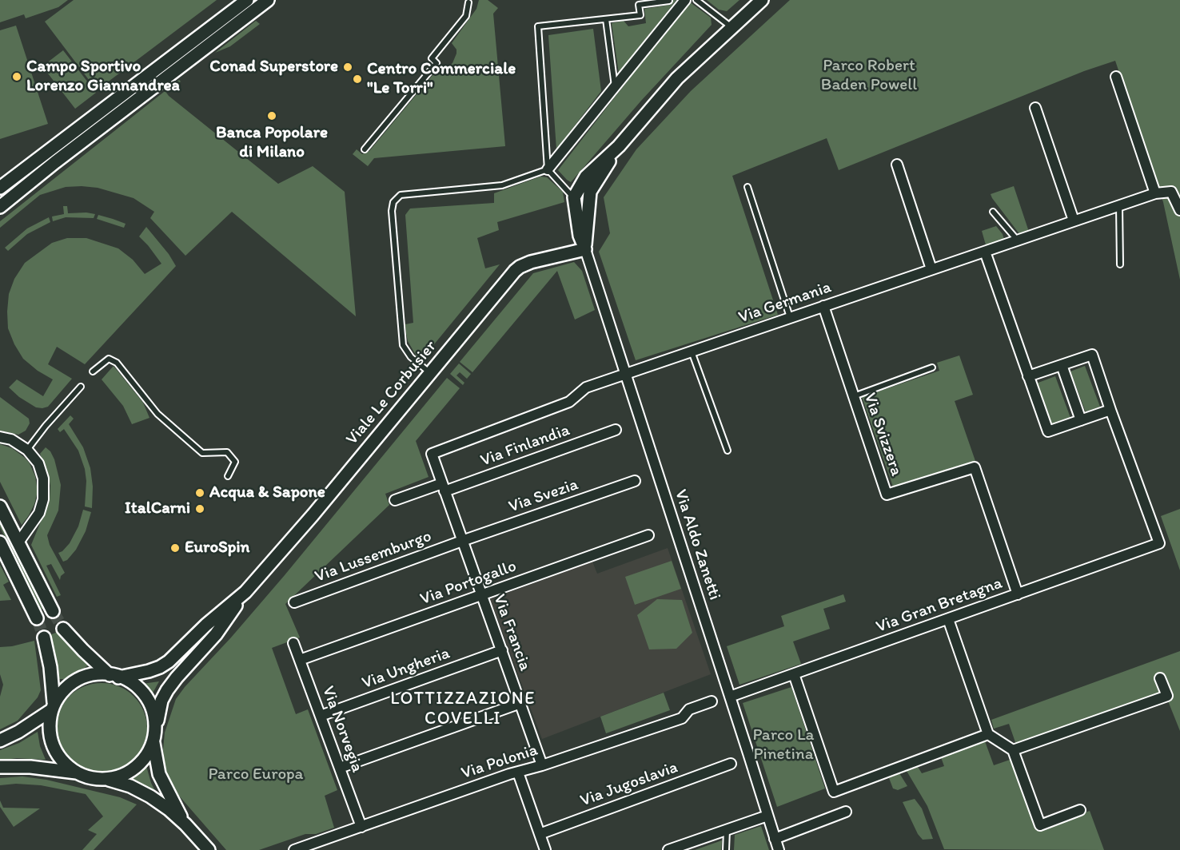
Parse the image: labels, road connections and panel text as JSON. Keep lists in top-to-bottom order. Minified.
{"streets":{"street":["Via Germania","Viale Le Corbusier","Via Svizzera","Via Finlandia","Via Svezia","Via Aldo Zanetti","Via Lussemburgo","Via Portogallo","Via Gran Bretagna","Via Francia","Via Ungheria","Via Norvegia","Via Polonia","Via Jugoslavia"]},"crossings":[["Via Germania","Via Svizzera"],["Via Germania","Via Aldo Zanetti"],["Via Germania","Via Francia"],["Viale Le Corbusier","Via Aldo Zanetti"],["Via Svizzera","Via Gran Bretagna"],["Via Finlandia","Via Francia"],["Via Svezia","Via Lussemburgo"],["Via Svezia","Via Francia"],["Via Aldo Zanetti","Via Gran Bretagna"],["Via Lussemburgo","Via Francia"],["Via Portogallo","Via Francia"],["Via Portogallo","Via Norvegia"],["Via Francia","Via Ungheria"],["Via Francia","Via Polonia"],["Via Ungheria","Via Norvegia"],["Via Norvegia","Via Polonia"]],"districts":["LOTTIZZAZIONE COVELLI"],"parks":["Parco Robert Baden Powell","Parco La Pinetina","Parco Europa"],"places":["Conad Superstore","Campo Sportivo Lorenzo Giannandrea","Centro Commerciale \"Le Torri\"","Banca Popolare di Milano","Acqua & Sapone","ItalCarni","EuroSpin"]}
